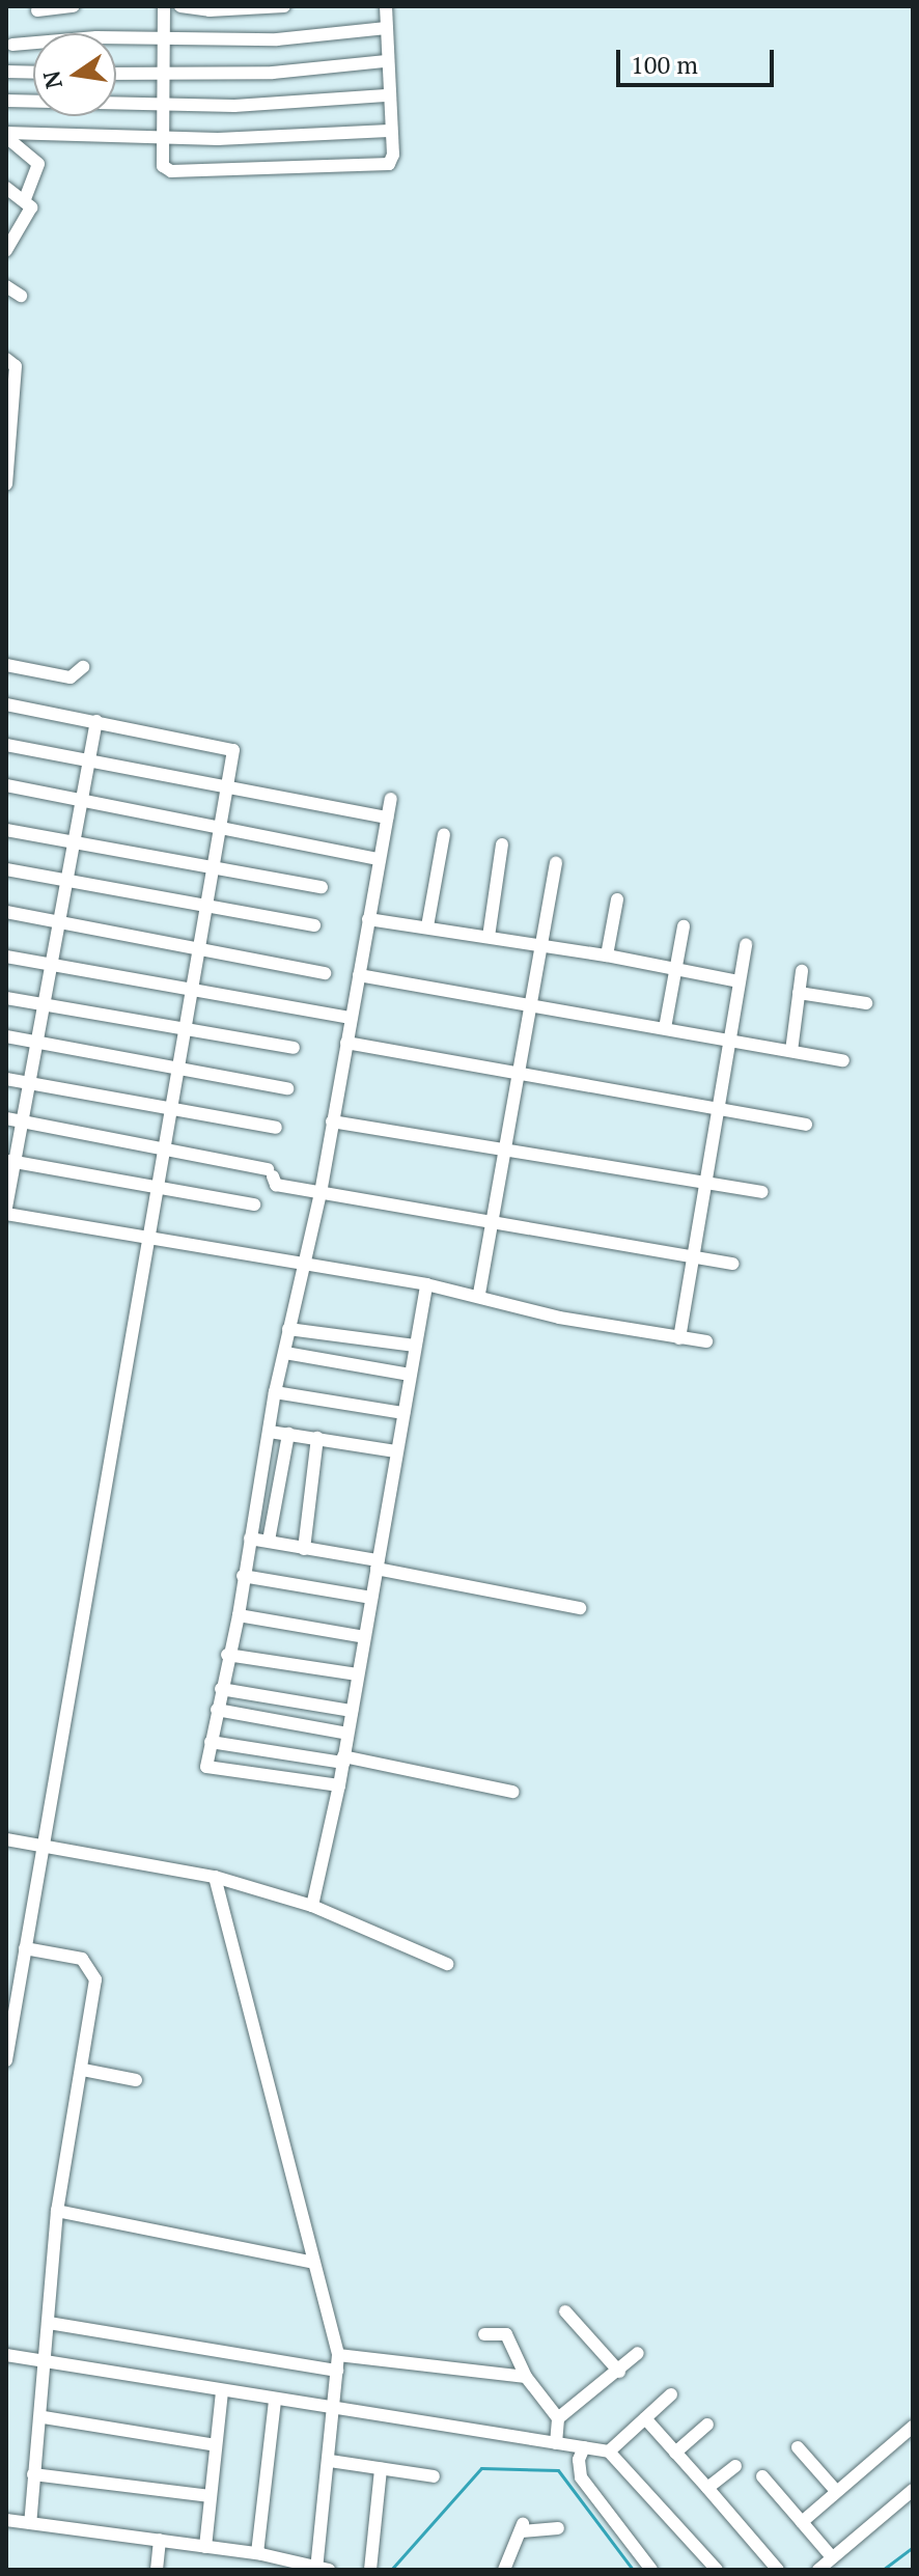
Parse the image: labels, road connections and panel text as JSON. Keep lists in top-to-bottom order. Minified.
{"scale_bar":"100 m","north":"left"}
